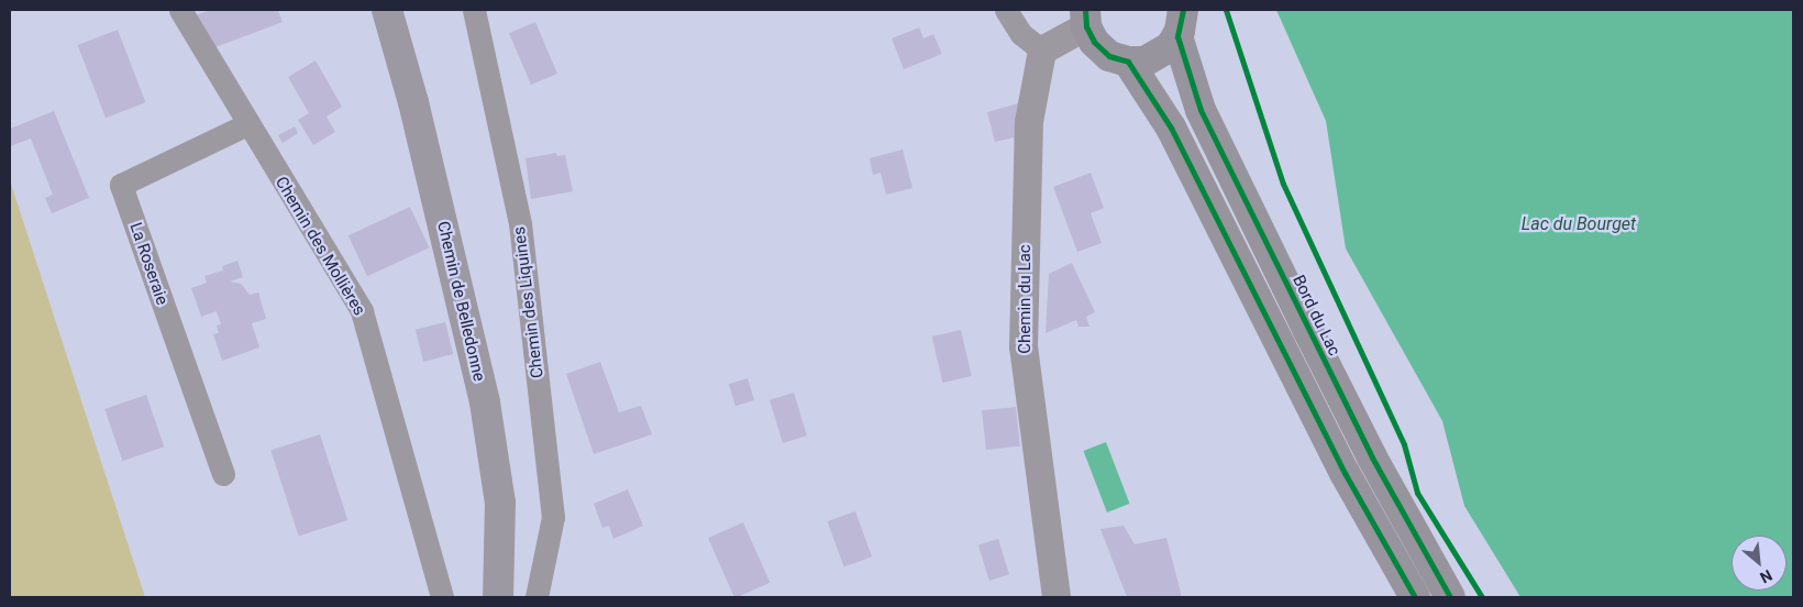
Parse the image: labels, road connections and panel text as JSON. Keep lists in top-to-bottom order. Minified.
{"streets":{"main road":["Chemin de Belledonne","Bord du Lac"],"street":["Chemin des Mollières","La Roseraie","Chemin du Lac","Chemin des Liquines"]},"crossings":[["Chemin des Mollières","La Roseraie"]],"water":["Lac du Bourget"],"north":"bottom right"}
